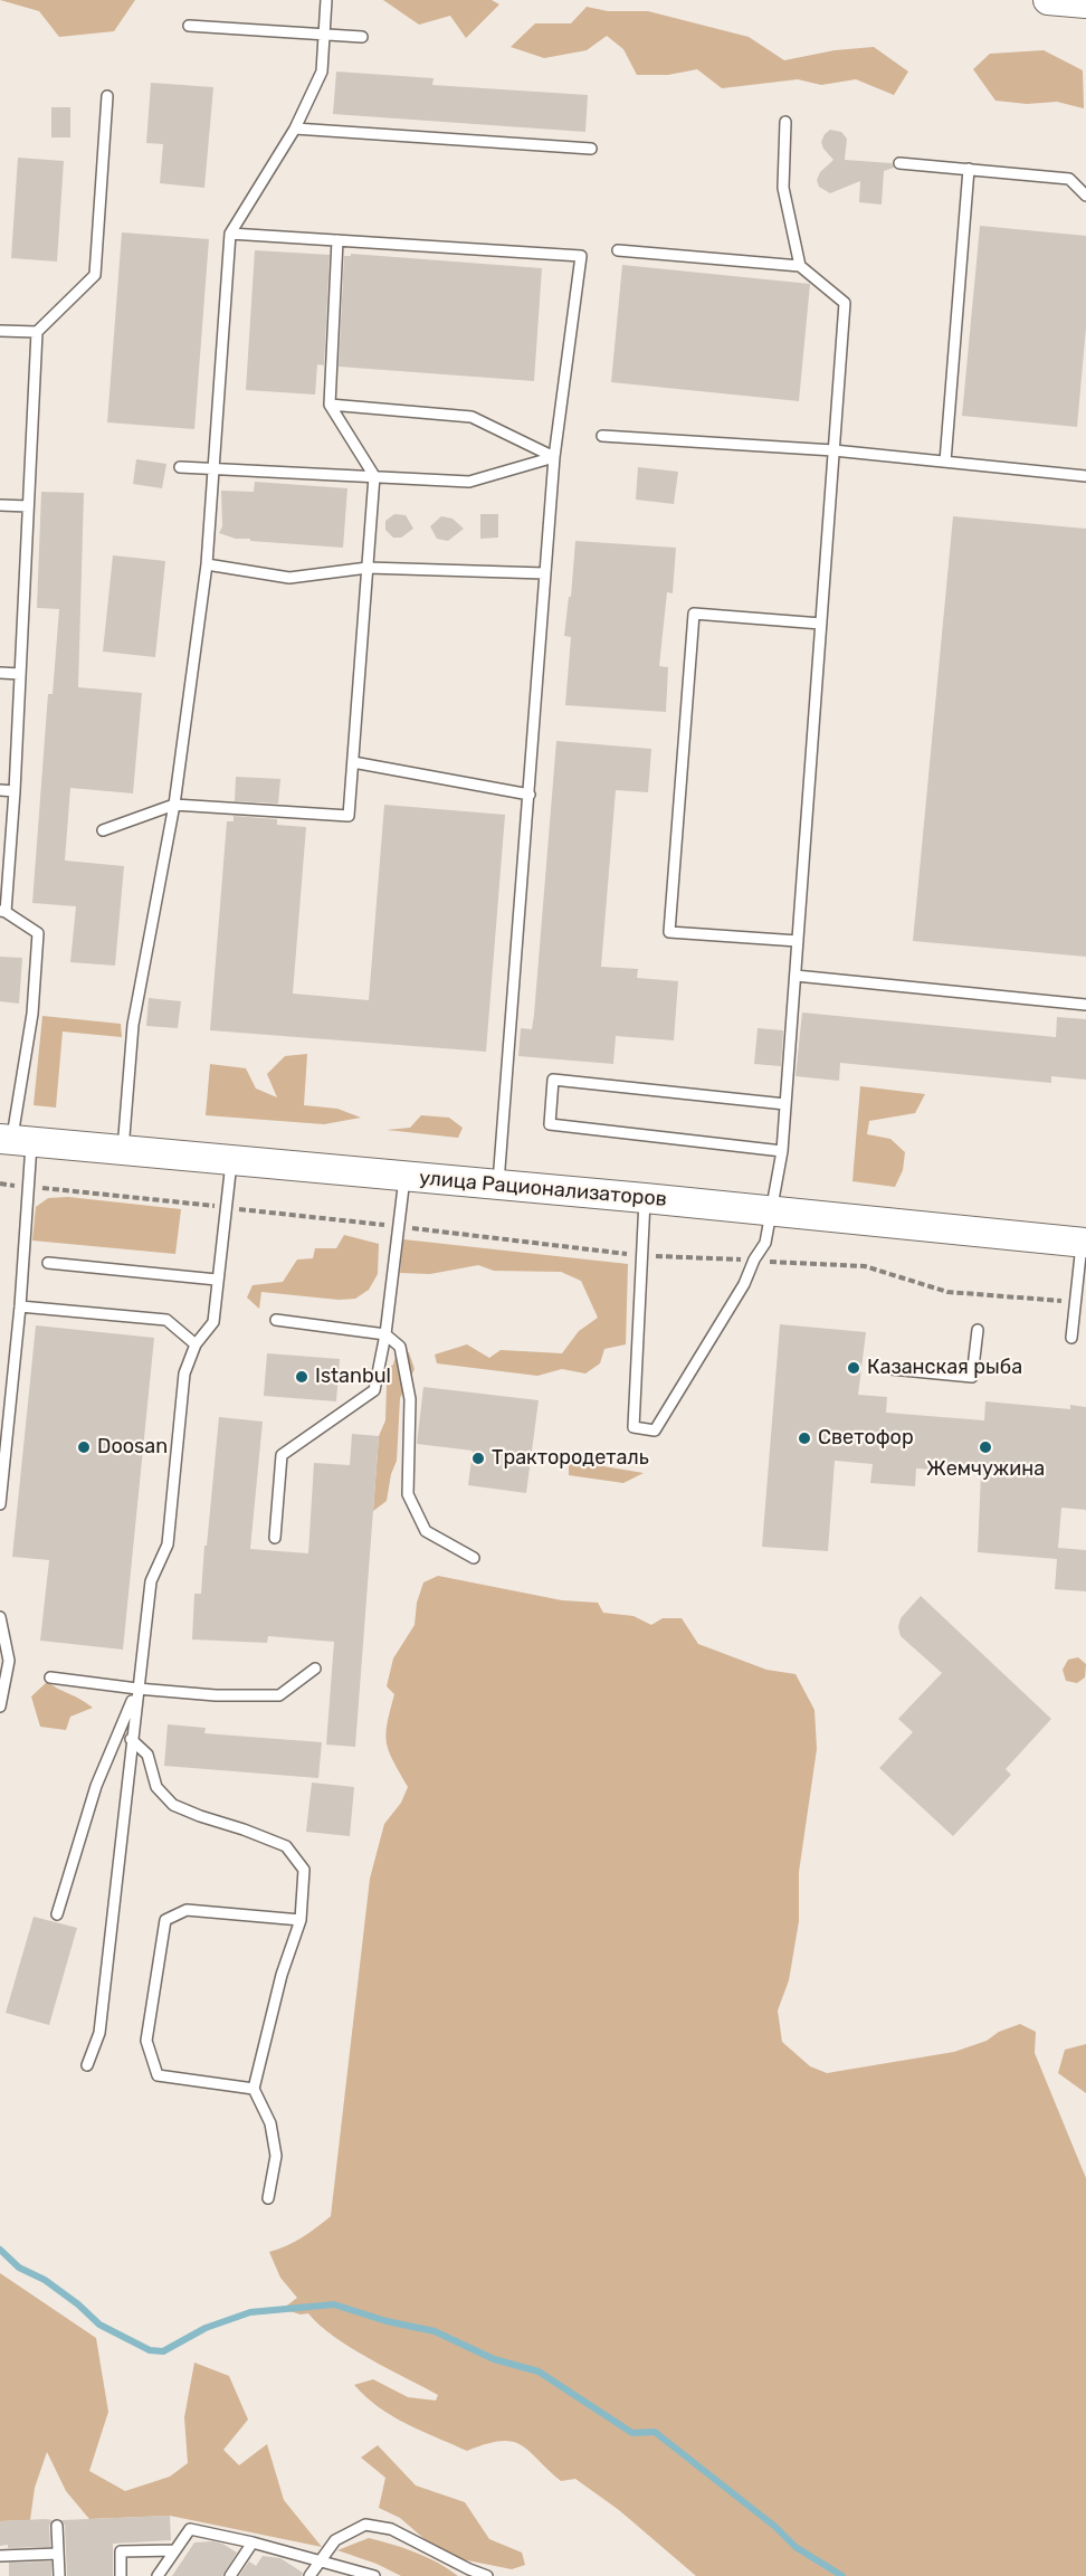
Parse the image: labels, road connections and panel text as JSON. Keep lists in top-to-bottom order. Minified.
{"streets":{"main road":["улица Рационализаторов"]},"places":["Казанская рыба","Istanbul","Светофор","Doosan","Жемчужина","Трактородеталь"]}
